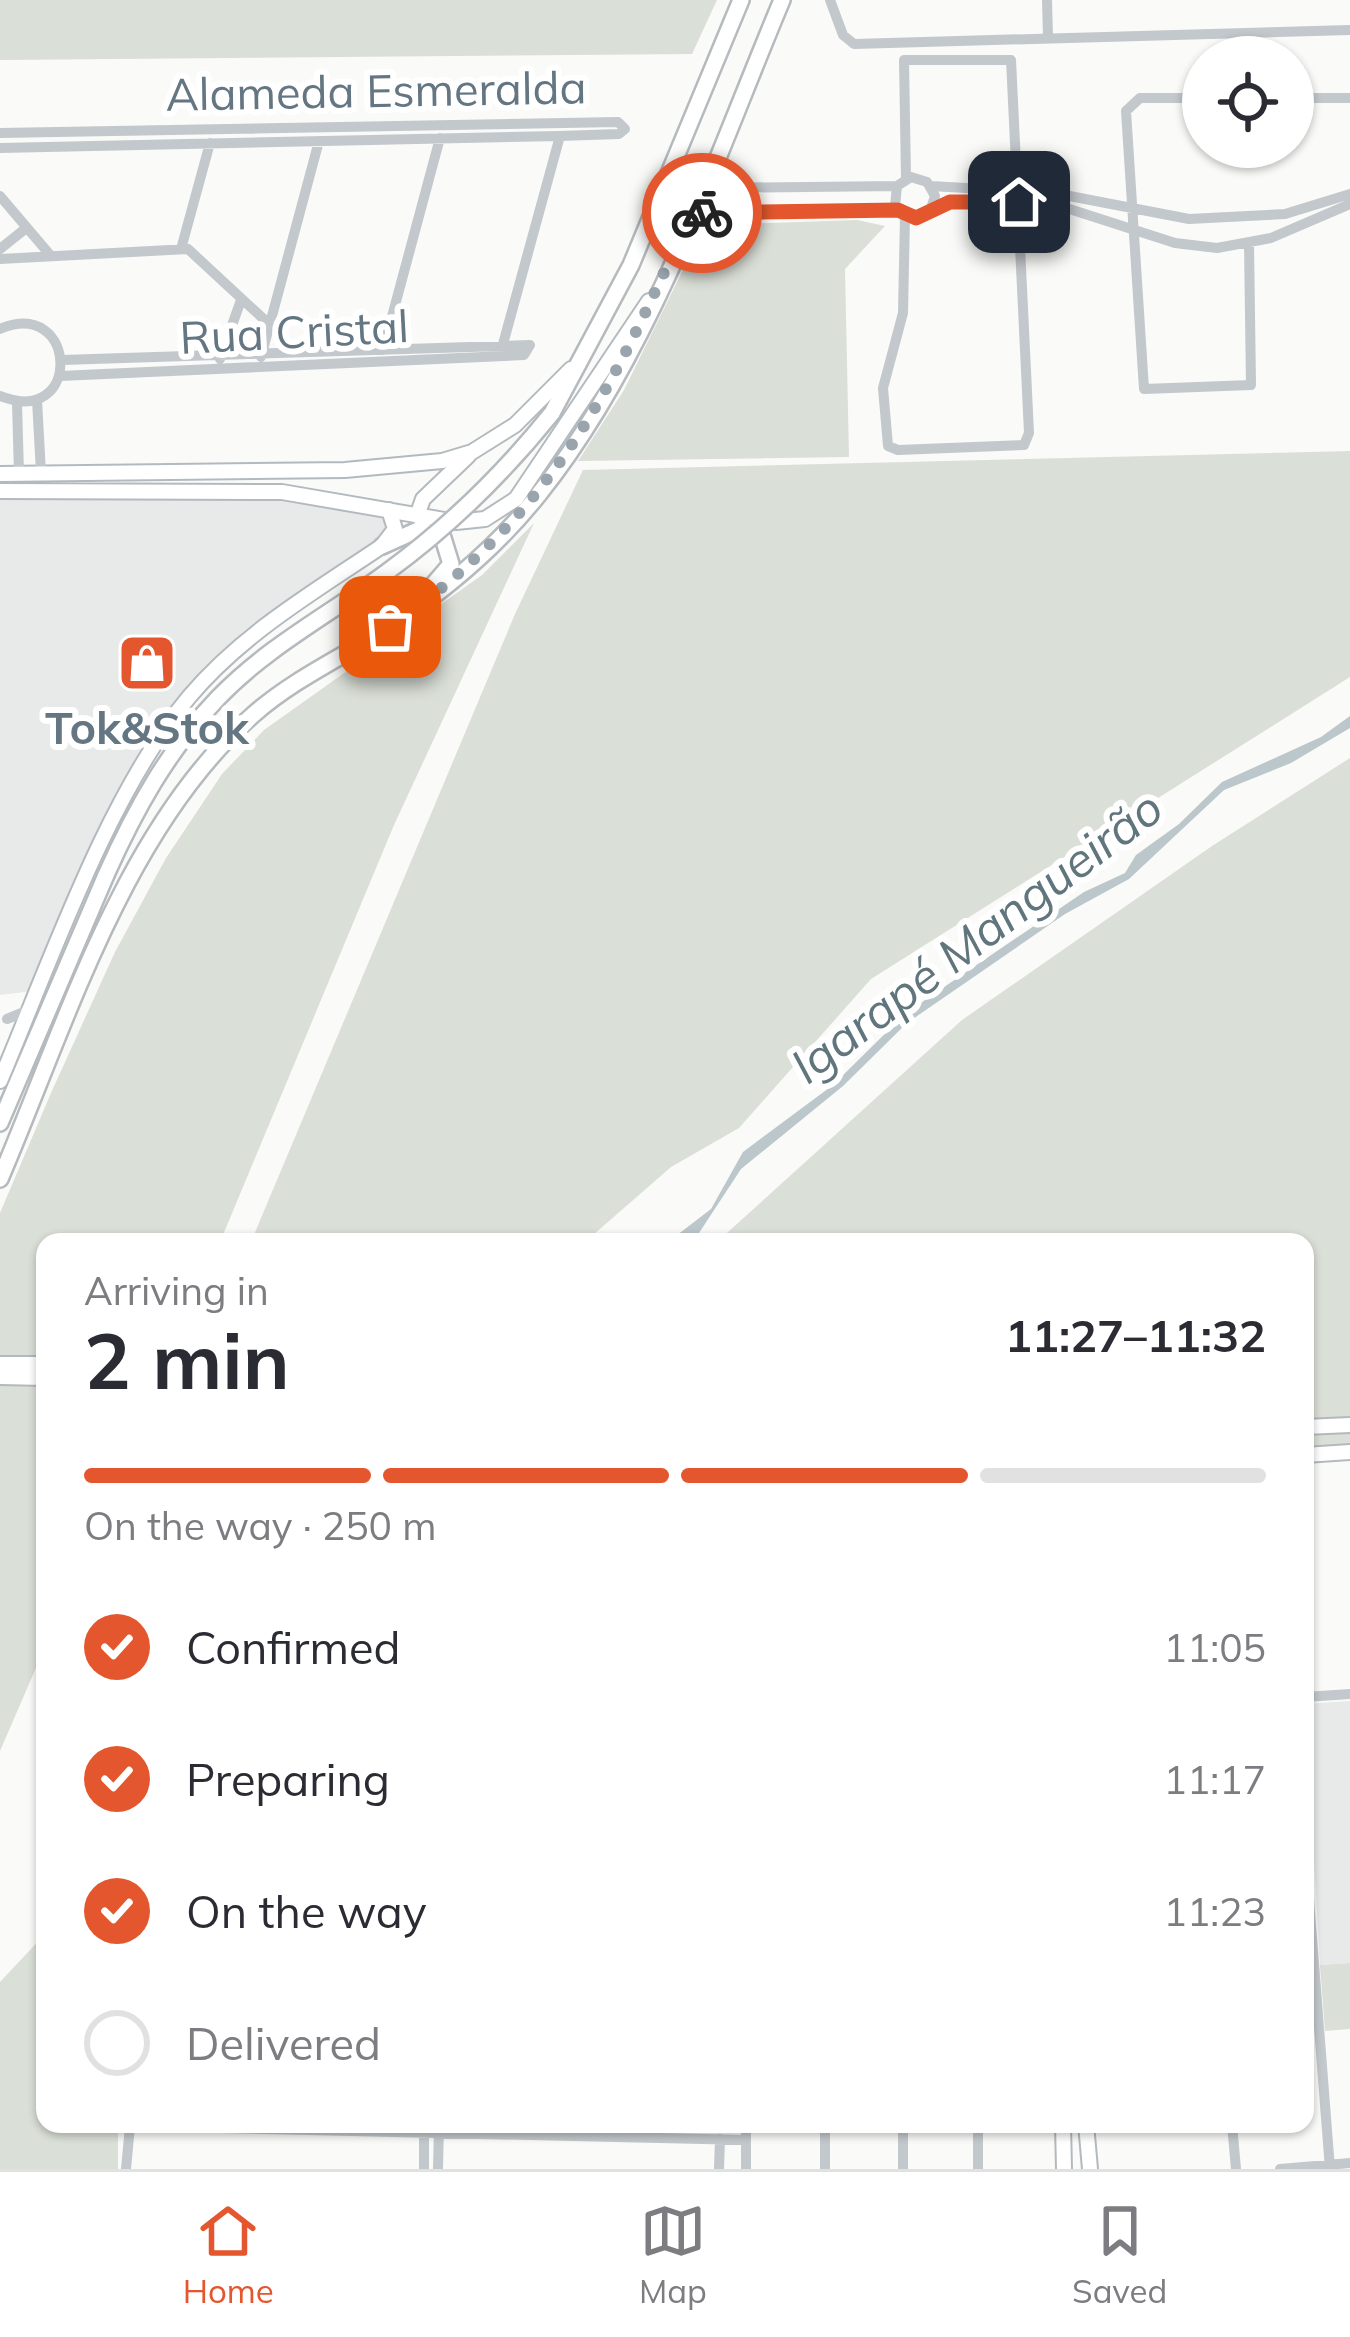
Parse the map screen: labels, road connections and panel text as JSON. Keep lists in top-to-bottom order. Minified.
{"streets":{"street":["Alameda Esmeralda","Rua Cristal"]},"water":["Igarapé Mangueirão"],"places":{"shop":["Tok&Stok"]},"page":{"heading":["2 min","Arriving in","11:27–11:32"],"bar":"On the way · 250 m","list":[["Confirmed","11:05"],["Preparing","11:17"],["On the way","11:23"],"Delivered"],"tabs":["Home","Map","Saved"]}}
